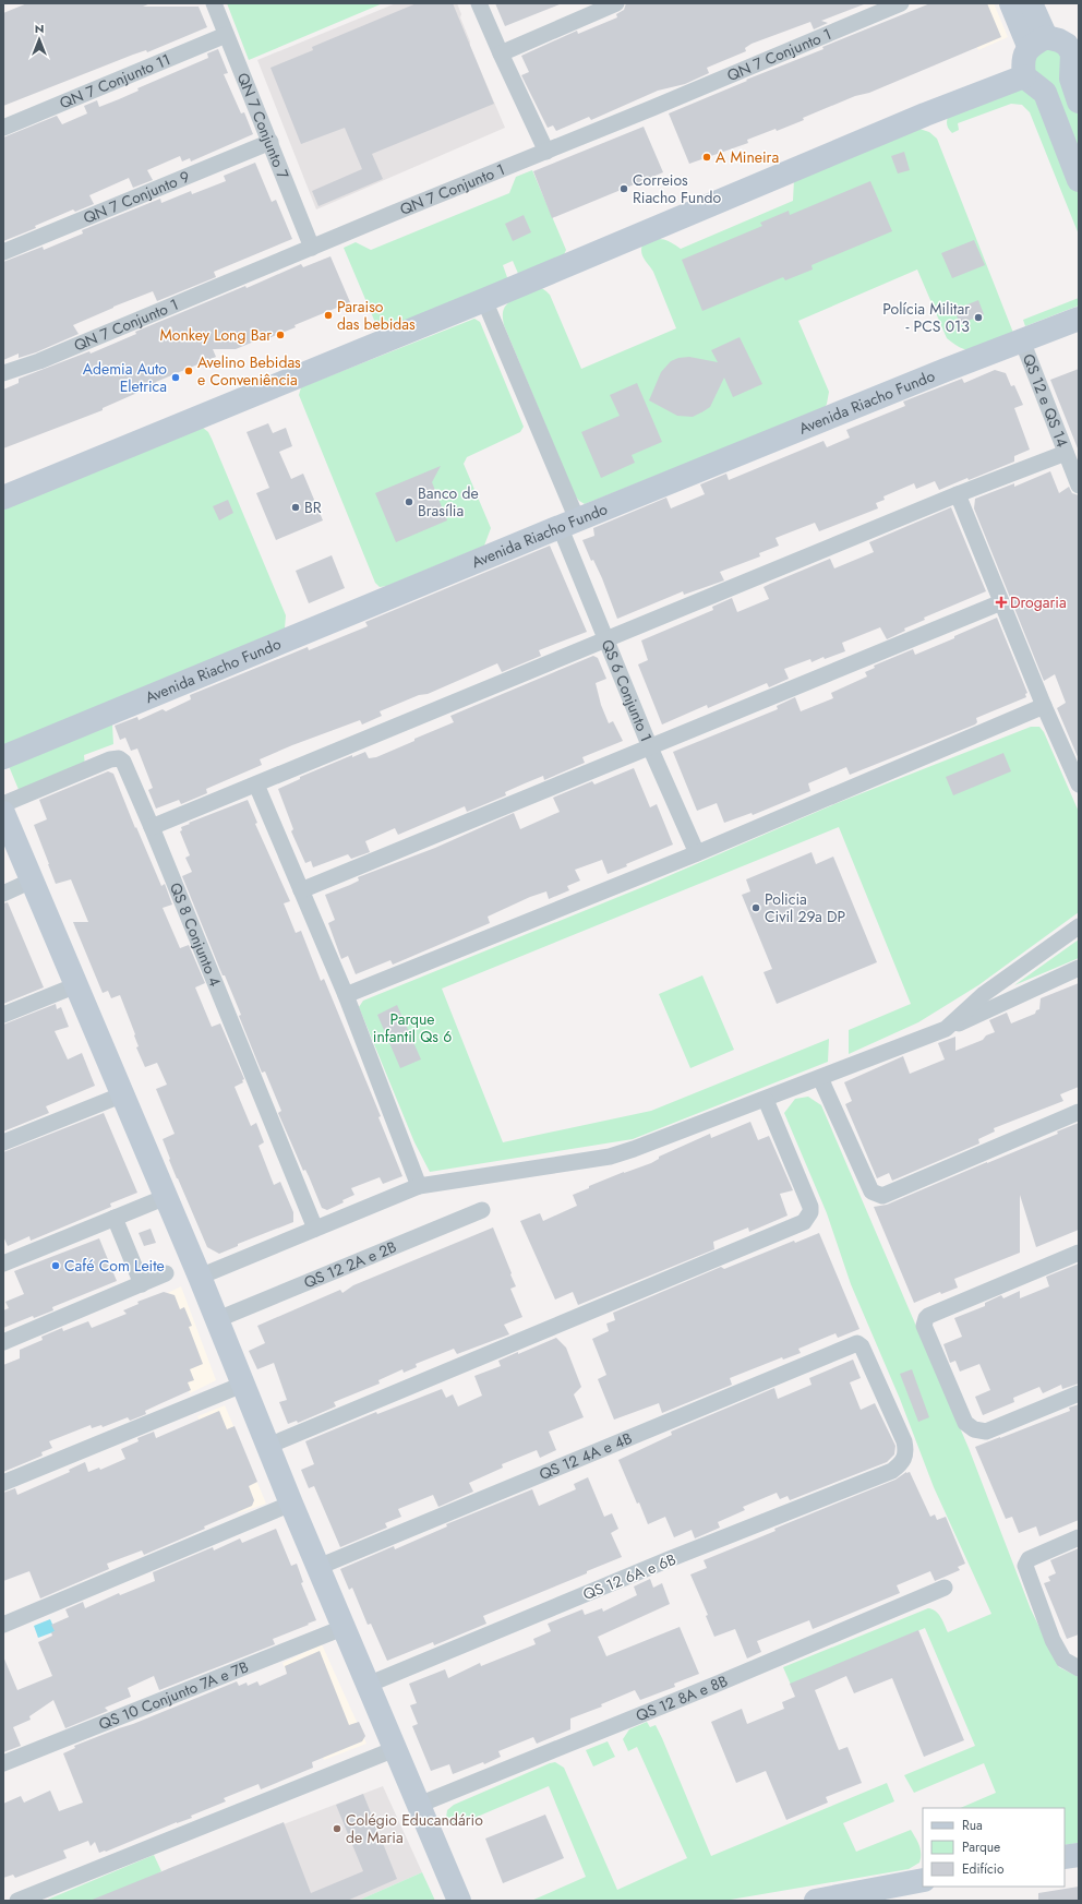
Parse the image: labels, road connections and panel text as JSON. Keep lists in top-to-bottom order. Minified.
{"streets":{"street":["QN 7 Conjunto 1","QN 7 Conjunto 11","QN 7 Conjunto 7","QN 7 Conjunto 9","QS 12 e QS 14","Avenida Riacho Fundo","QS 6 Conjunto 1","QS 8 Conjunto 4","QS 12 2A e 2B","QS 12 4A e 4B","QS 12 6A e 6B","QS 10 Conjunto 7A e 7B","QS 12 8A e 8B"]},"crossings":[["QN 7 Conjunto 1","QN 7 Conjunto 7"],["QN 7 Conjunto 11","QN 7 Conjunto 7"],["QN 7 Conjunto 7","QN 7 Conjunto 9"],["QS 12 e QS 14","Avenida Riacho Fundo"],["Avenida Riacho Fundo","QS 6 Conjunto 1"],["QS 12 4A e 4B","QS 12 6A e 6B"]],"parks":["Parque infantil Qs 6"],"places":{"other":["A Mineira","Correios Riacho Fundo","Paraiso das bebidas","Polícia Militar - PCS 013","Monkey Long Bar","Avelino Bebidas e Conveniência","Ademia Auto Eletrica","Banco de Brasília","BR","Policia Civil 29a DP","Café Com Leite","Colégio Educandário de Maria"],"health":["Drogaria"]},"legend":["Rua","Parque","Edifício"],"north":"top"}
